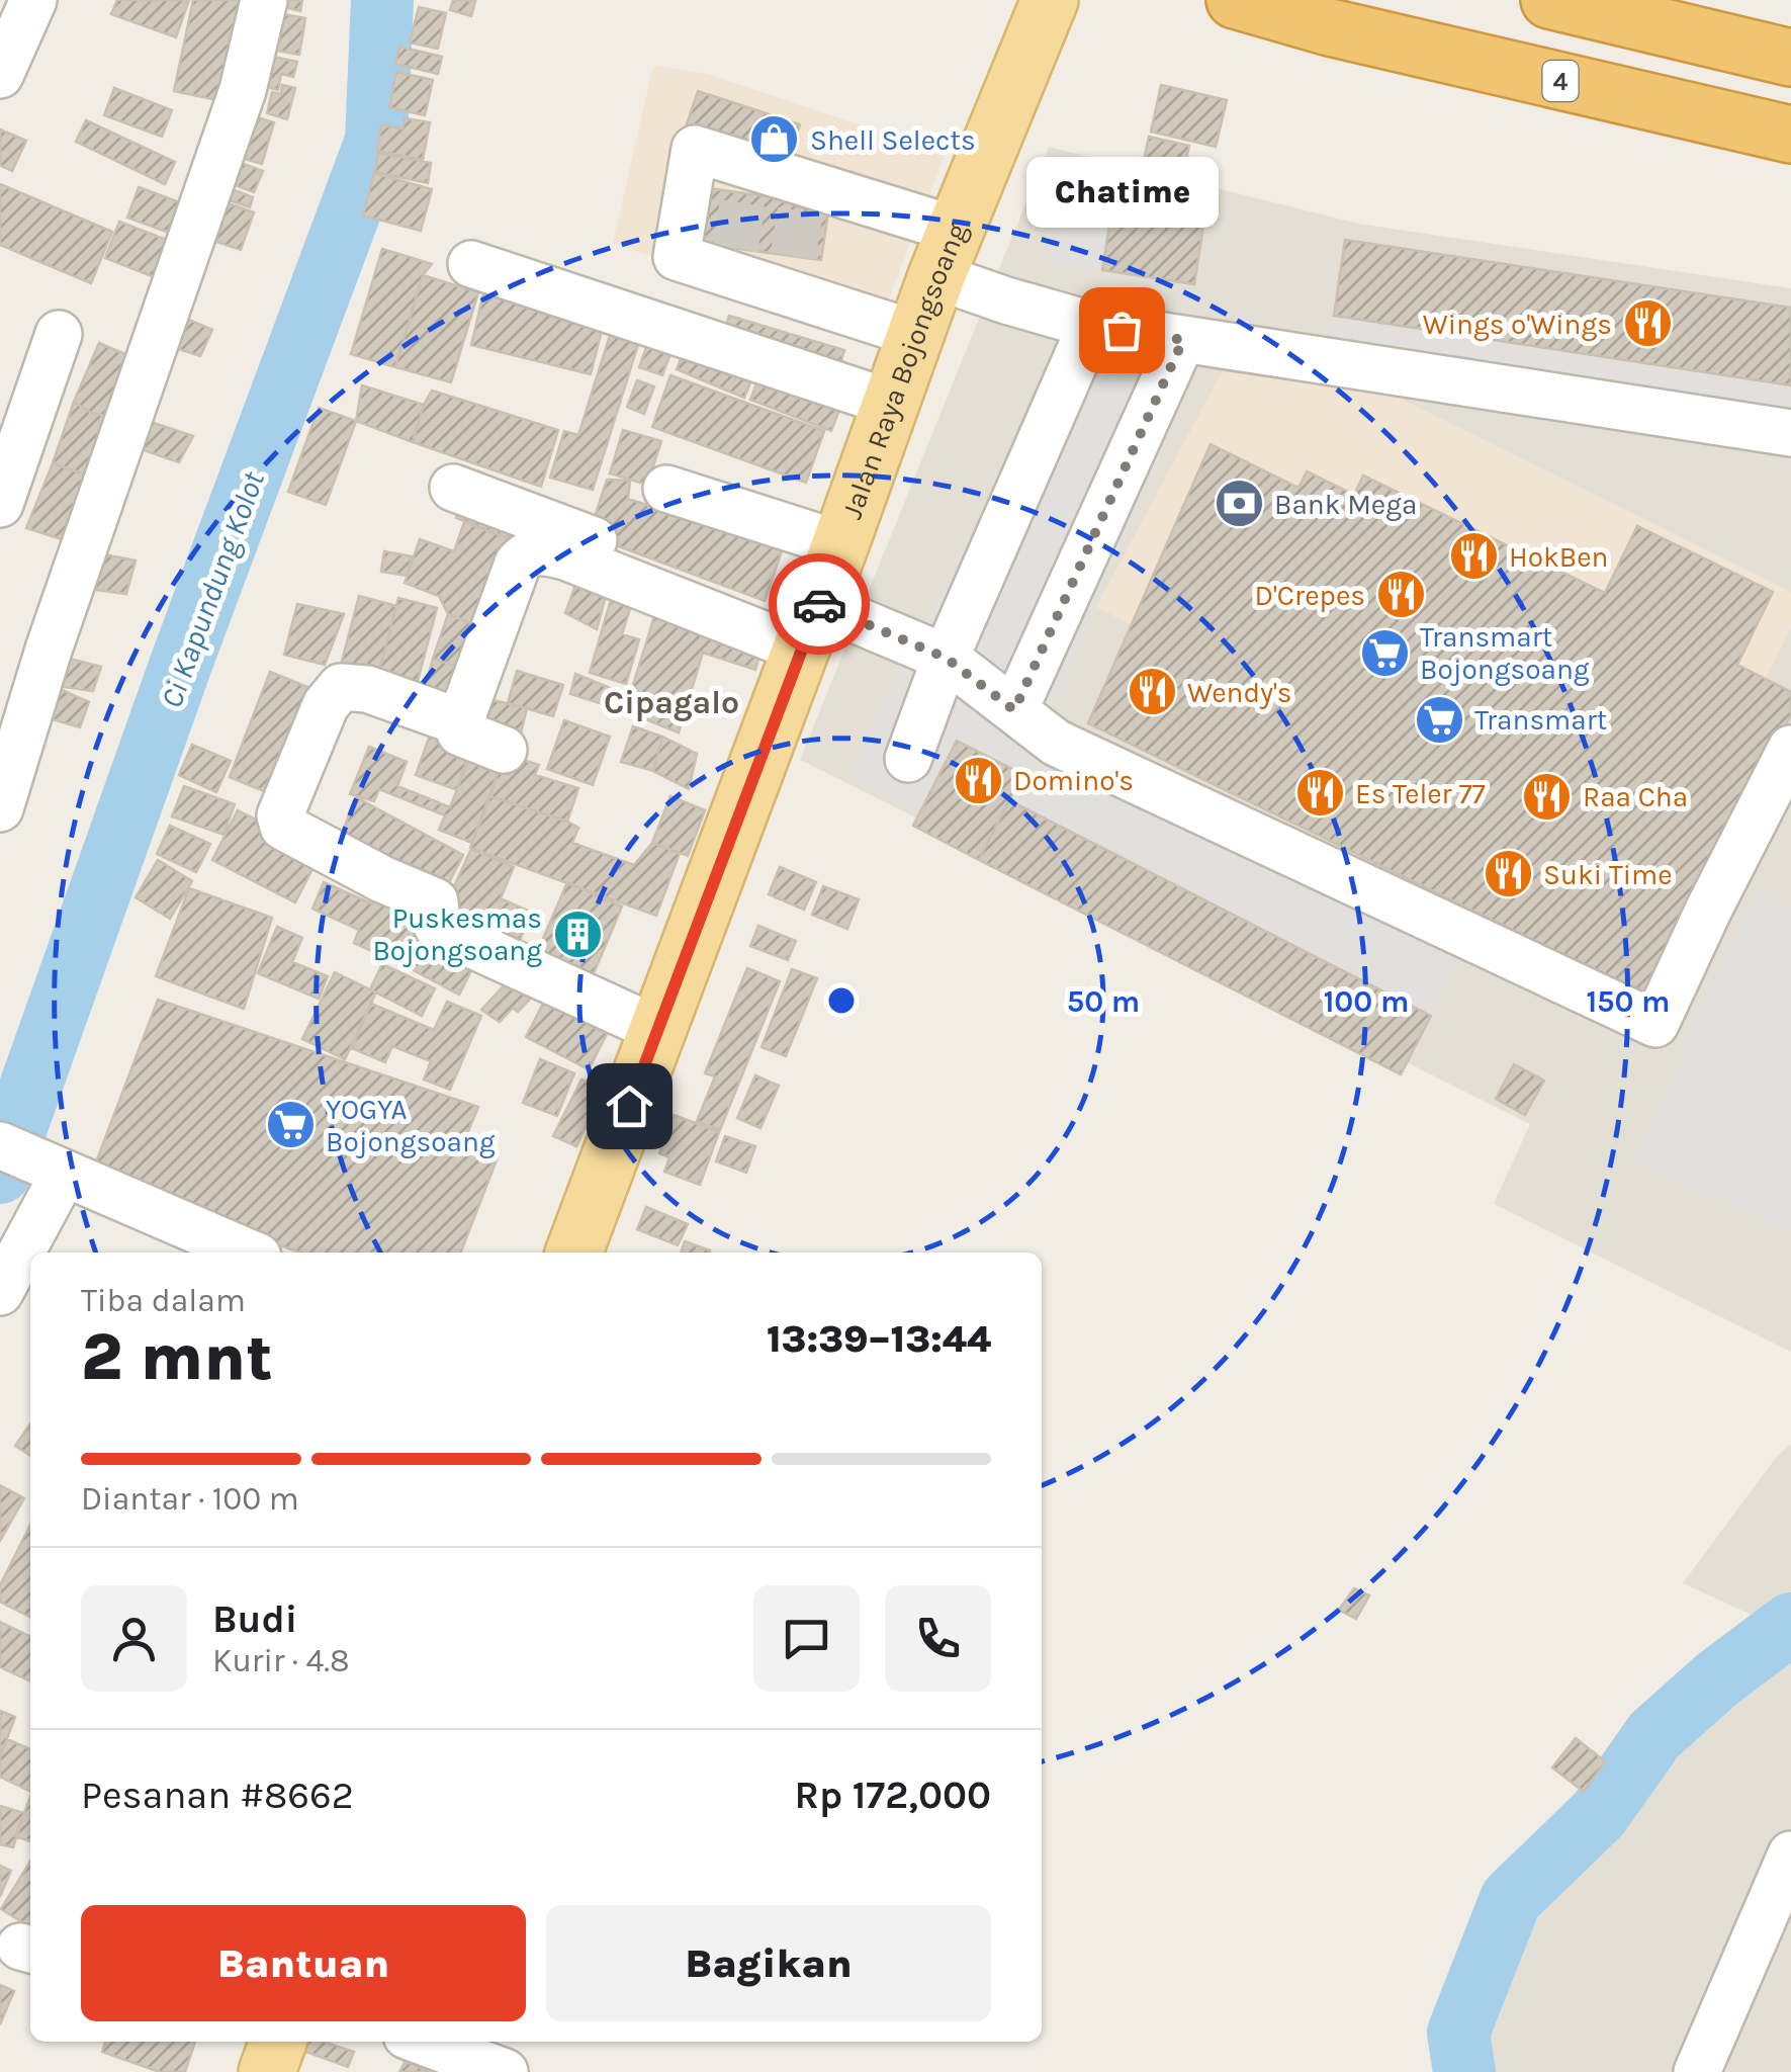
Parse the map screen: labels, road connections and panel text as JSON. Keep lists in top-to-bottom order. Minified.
{"streets":{"highway":["4"],"main road":["Jalan Raya Bojongsoang"]},"districts":["Cipagalo"],"water":["Ci Kapundung Kolot"],"places":{"shop":["Shell Selects"],"restaurant":["Wings o'Wings","HokBen","D'Crepes","Wendy's","Domino's","Es Teler 77","Raa Cha","Suki Time"],"other":["Chatime"],"bank":["Bank Mega"],"supermarket":["Transmart Bojongsoang","Transmart","YOGYA Bojongsoang"],"building":["Puskesmas Bojongsoang"]},"page":{"bubble":"Chatime","heading":["2 mnt","Tiba dalam","13:39–13:44"],"panel":["Budi","Kurir · 4.8","Pesanan #8662","Rp 172,000"],"bar":"Diantar · 100 m","buttons":["Bantuan","Bagikan"]},"rings":["50 m","100 m","150 m"]}
